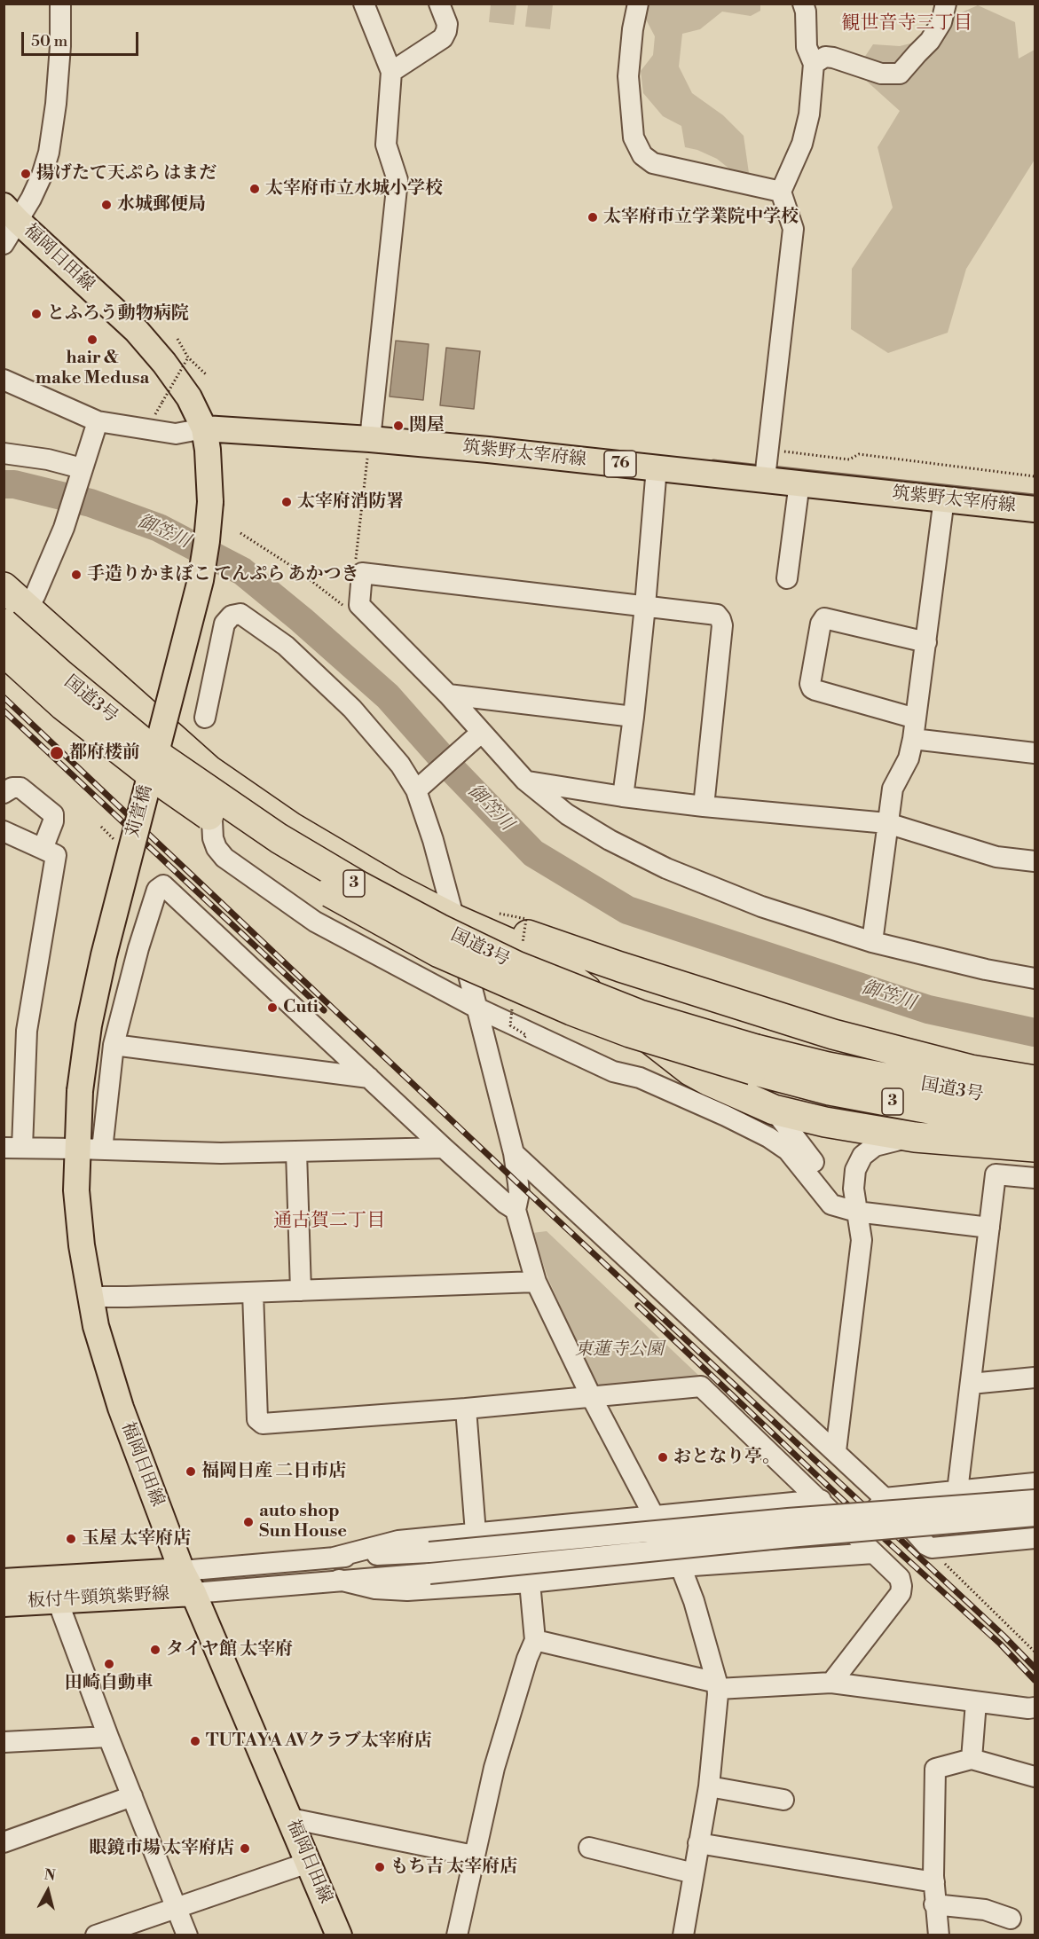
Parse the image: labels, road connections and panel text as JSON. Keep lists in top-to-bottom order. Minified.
{"streets":{"highway":["国道3号","3"],"main road":["福岡日田線","筑紫野太宰府線","76","苅萱橋","板付牛頸筑紫野線"]},"crossings":[["福岡日田線","筑紫野太宰府線"],["福岡日田線","苅萱橋"],["福岡日田線","板付牛頸筑紫野線"],["国道3号","3"]],"districts":["観世音寺三丁目","通古賀二丁目"],"water":["御笠川"],"parks":["東蓮寺公園"],"places":["揚げたて天ぷら はまだ","太宰府市立水城小学校","水城郵便局","太宰府市立学業院中学校","とふろう動物病院","hair & make Medusa","関屋","太宰府消防署","手造りかまぼこ てんぷら あかつき","都府楼前","Cuti","おとなり亭。","福岡日産 二日市店","auto shop Sun House","玉屋 太宰府店","タイヤ館 太宰府","田崎自動車","TUTAYA AVクラブ太宰府店","眼鏡市場 太宰府店","もち吉 太宰府店"],"scale_bar":"50 m","north":"top"}
